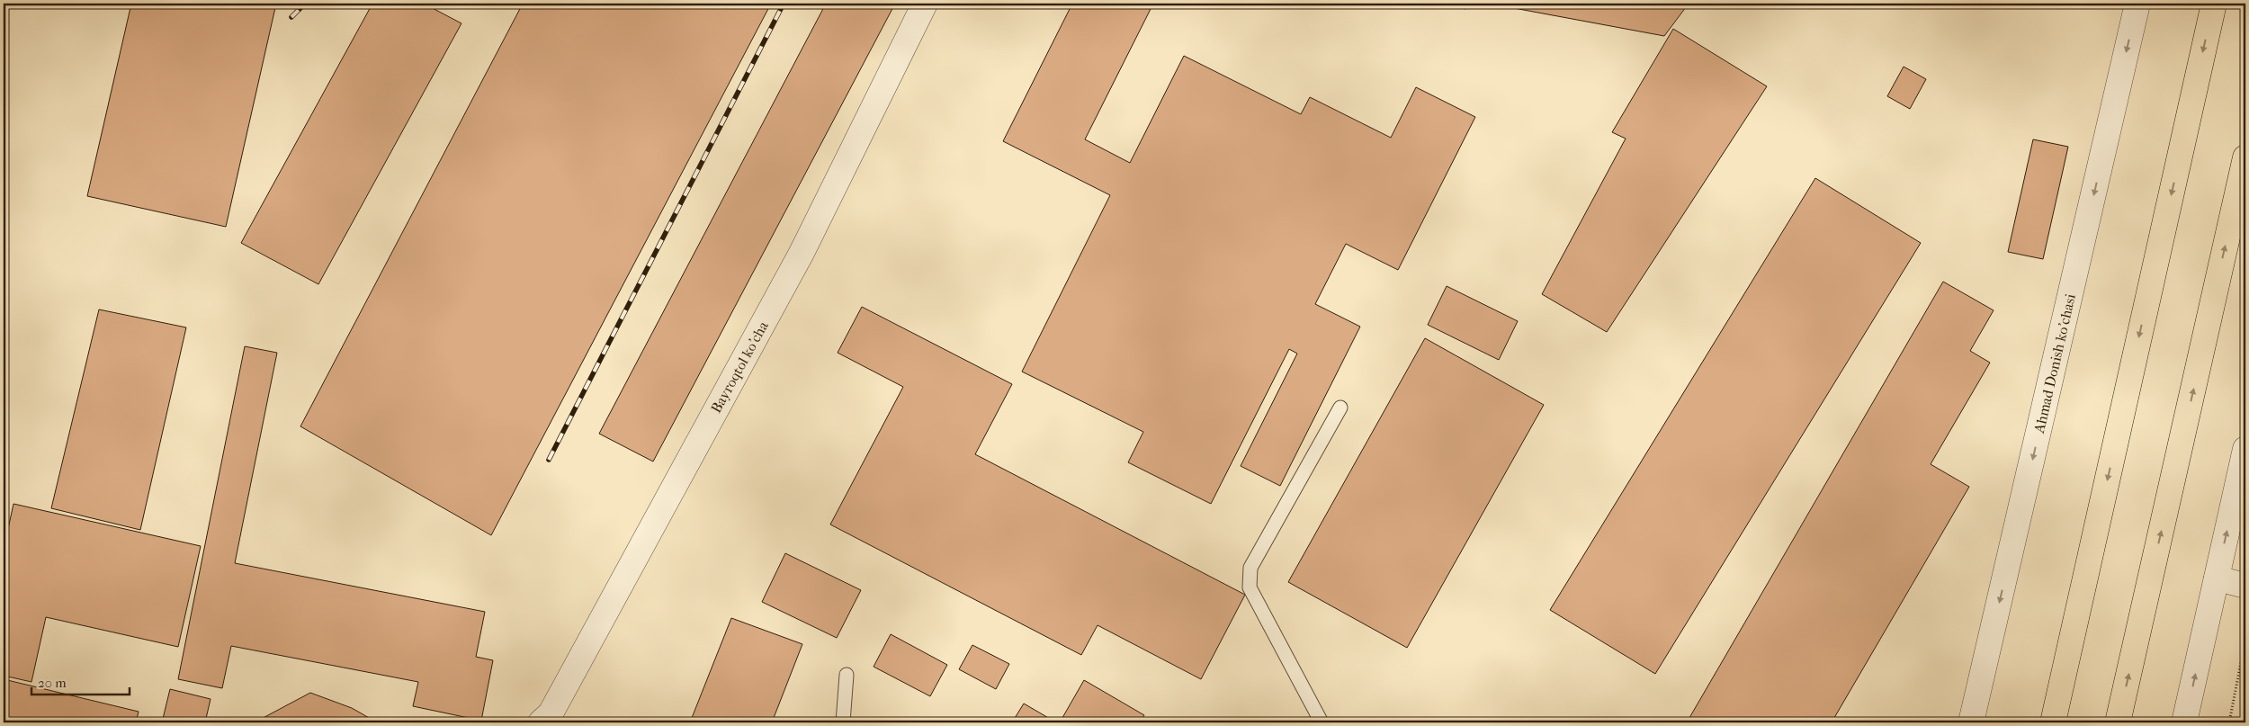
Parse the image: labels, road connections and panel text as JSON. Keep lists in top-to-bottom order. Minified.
{"streets":{"street":["Ahmad Donish ko'chasi","Bayroqtol ko'cha"]},"scale_bar":"20 m"}
